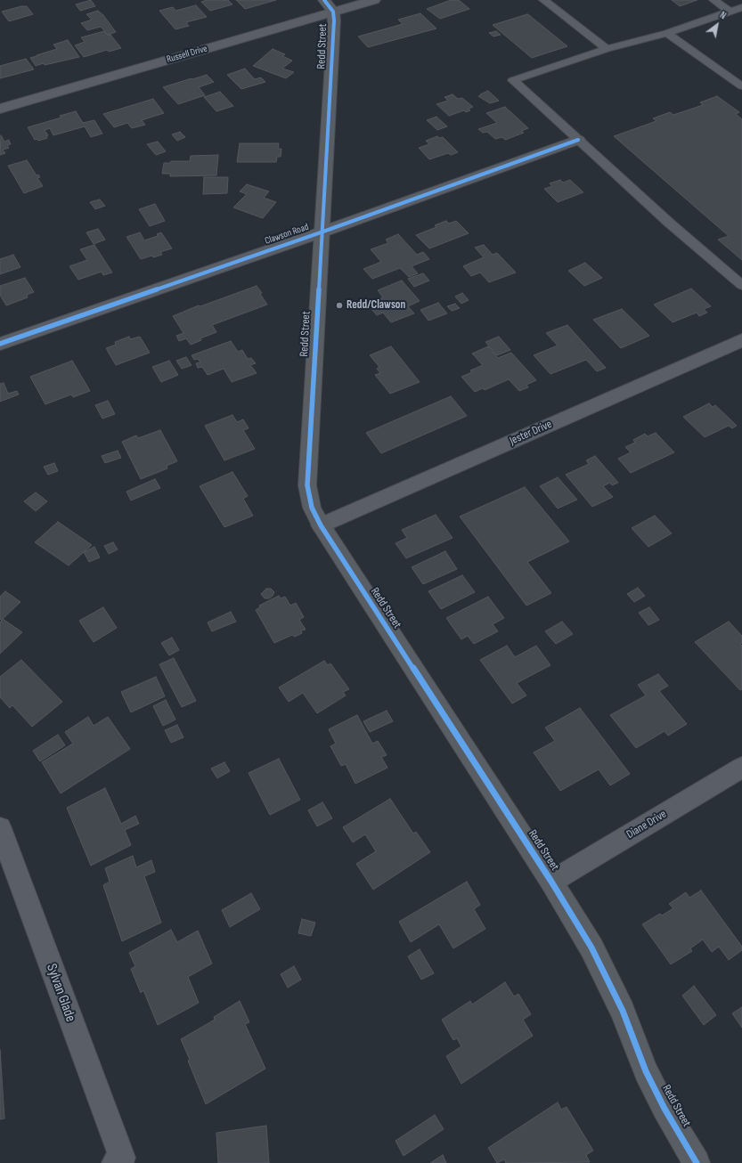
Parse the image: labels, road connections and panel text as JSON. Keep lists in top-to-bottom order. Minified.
{"streets":{"street":["Redd Street","Russell Drive","Clawson Road","Jester Drive","Diane Drive","Sylvan Glade"]},"crossings":[["Redd Street","Russell Drive"],["Redd Street","Clawson Road"],["Redd Street","Jester Drive"],["Redd Street","Diane Drive"]],"places":["Redd/Clawson"],"north":"top right"}
